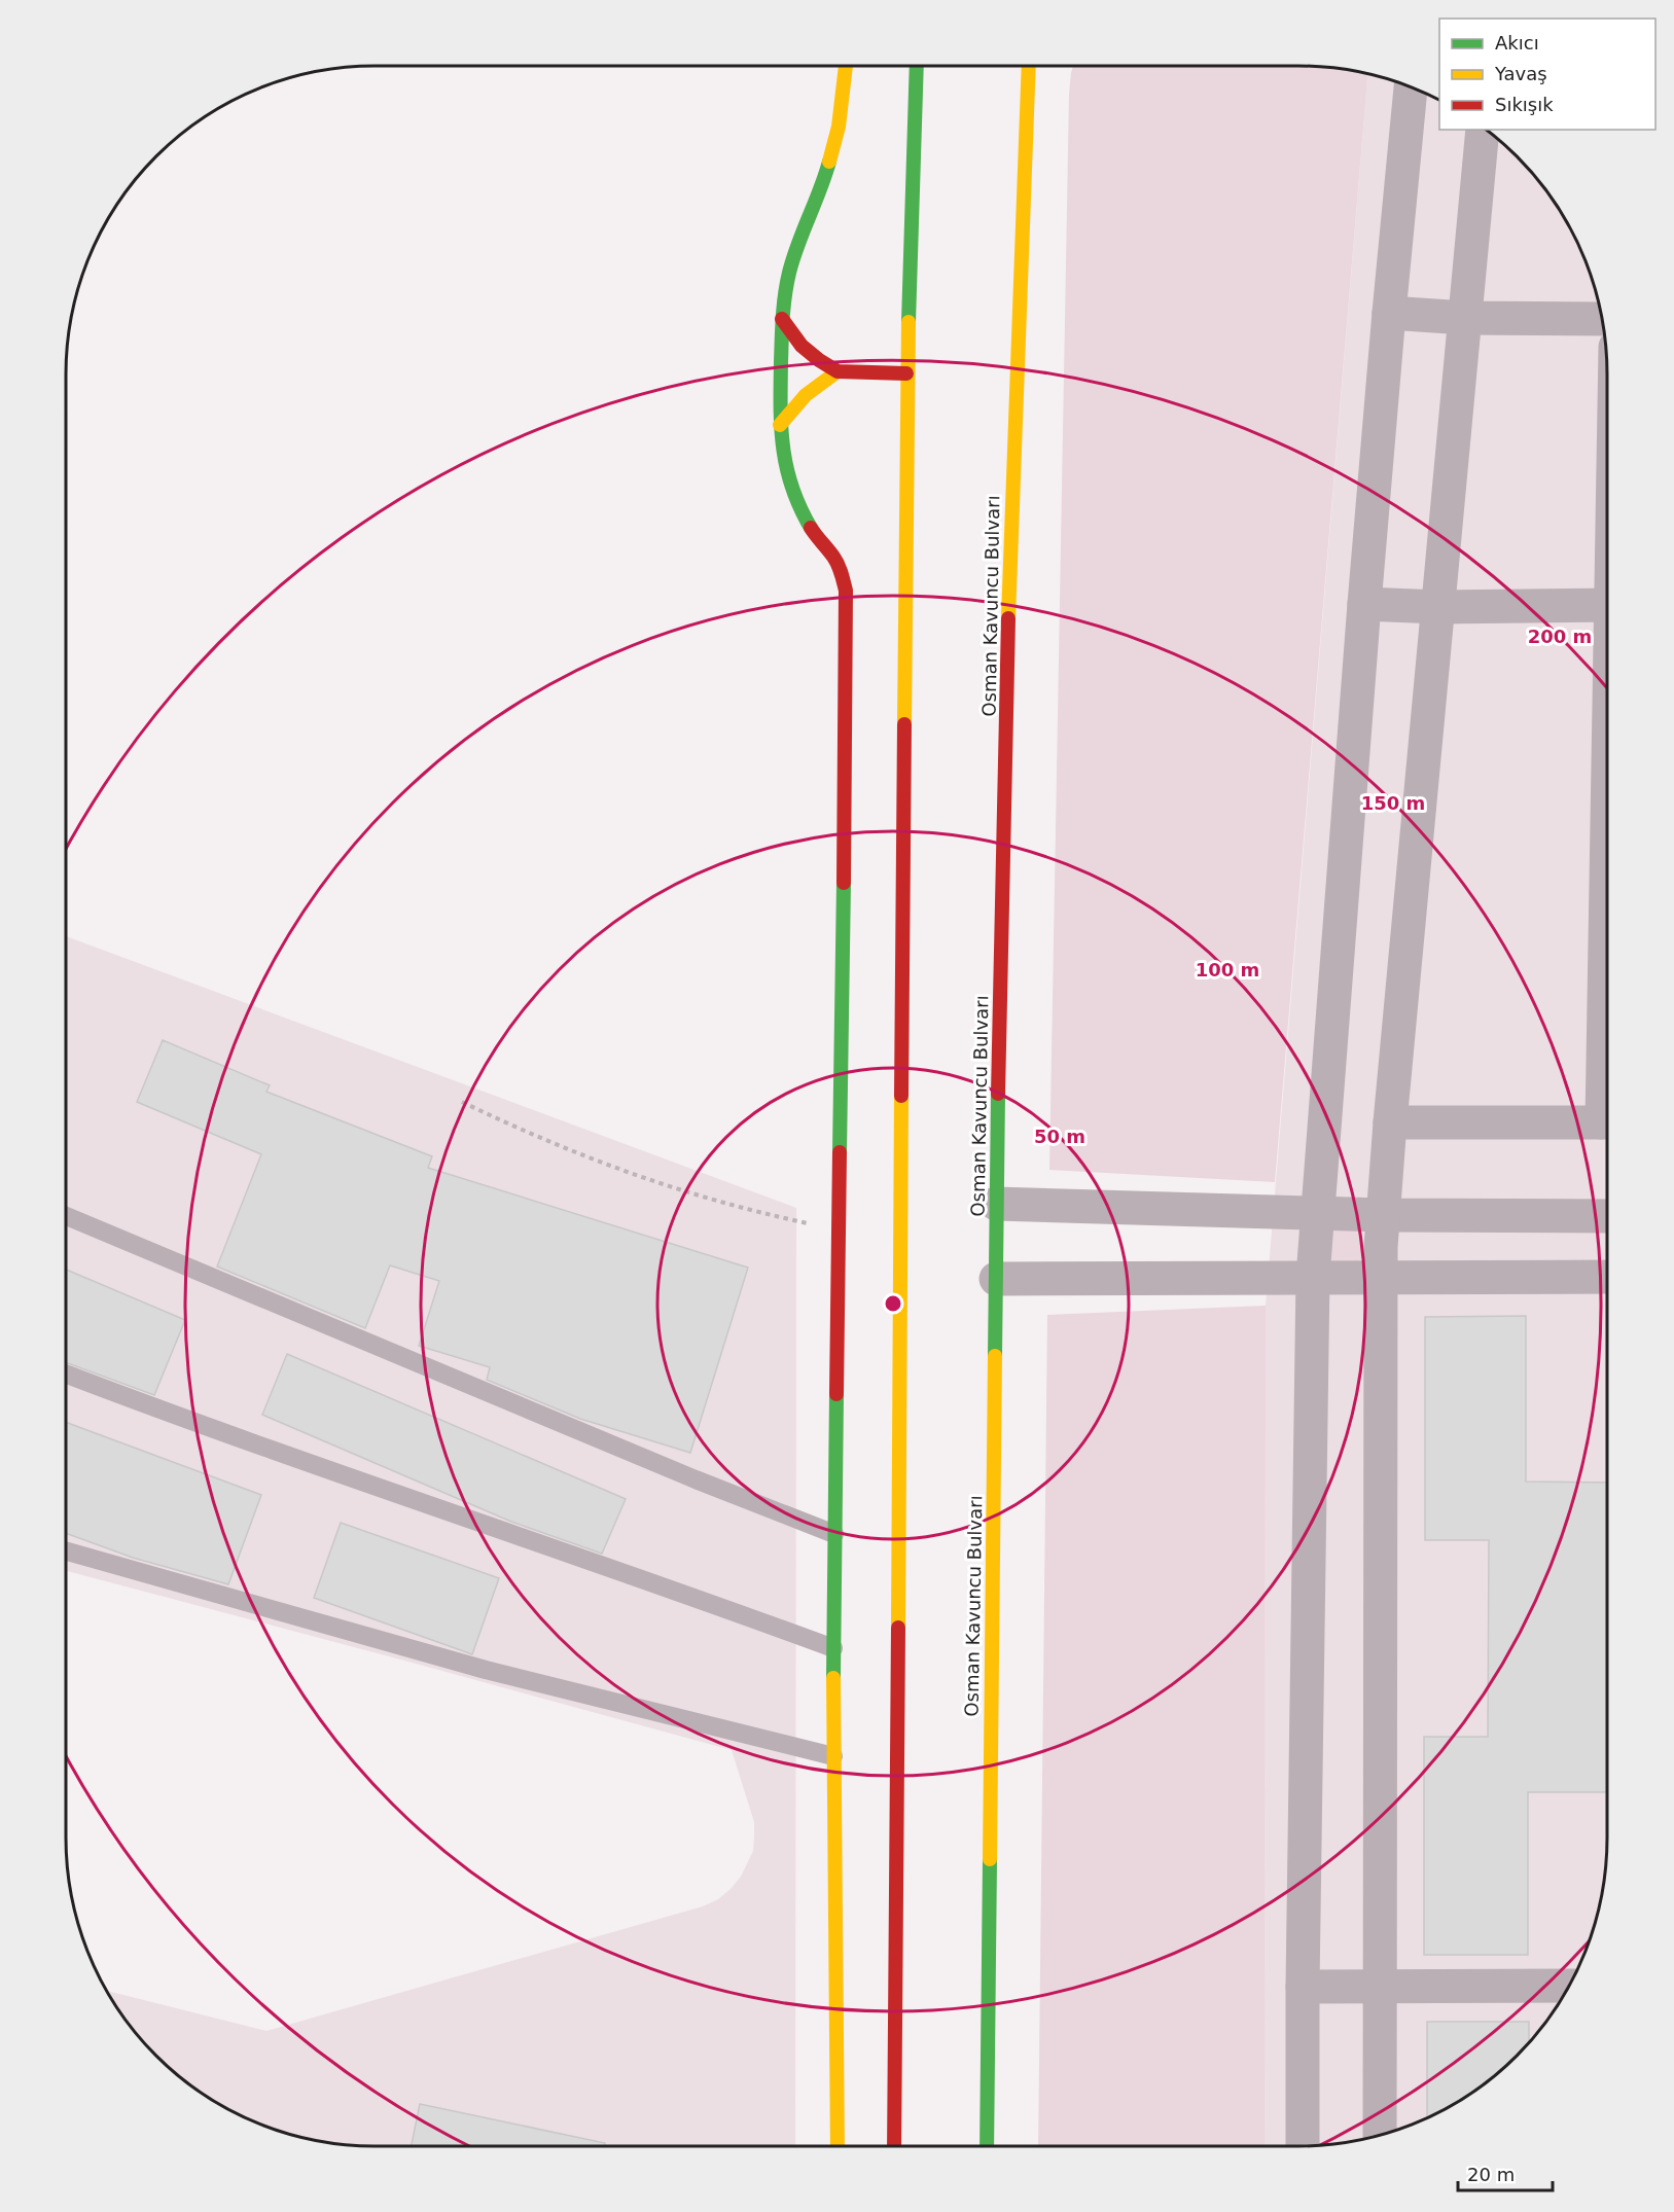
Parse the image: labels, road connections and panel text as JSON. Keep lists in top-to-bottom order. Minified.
{"streets":{"main road":["Osman Kavuncu Bulvarı"]},"legend":["Akıcı","Yavaş","Sıkışık"],"scale_bar":"20 m","rings":["200 m","150 m","100 m","50 m"]}
